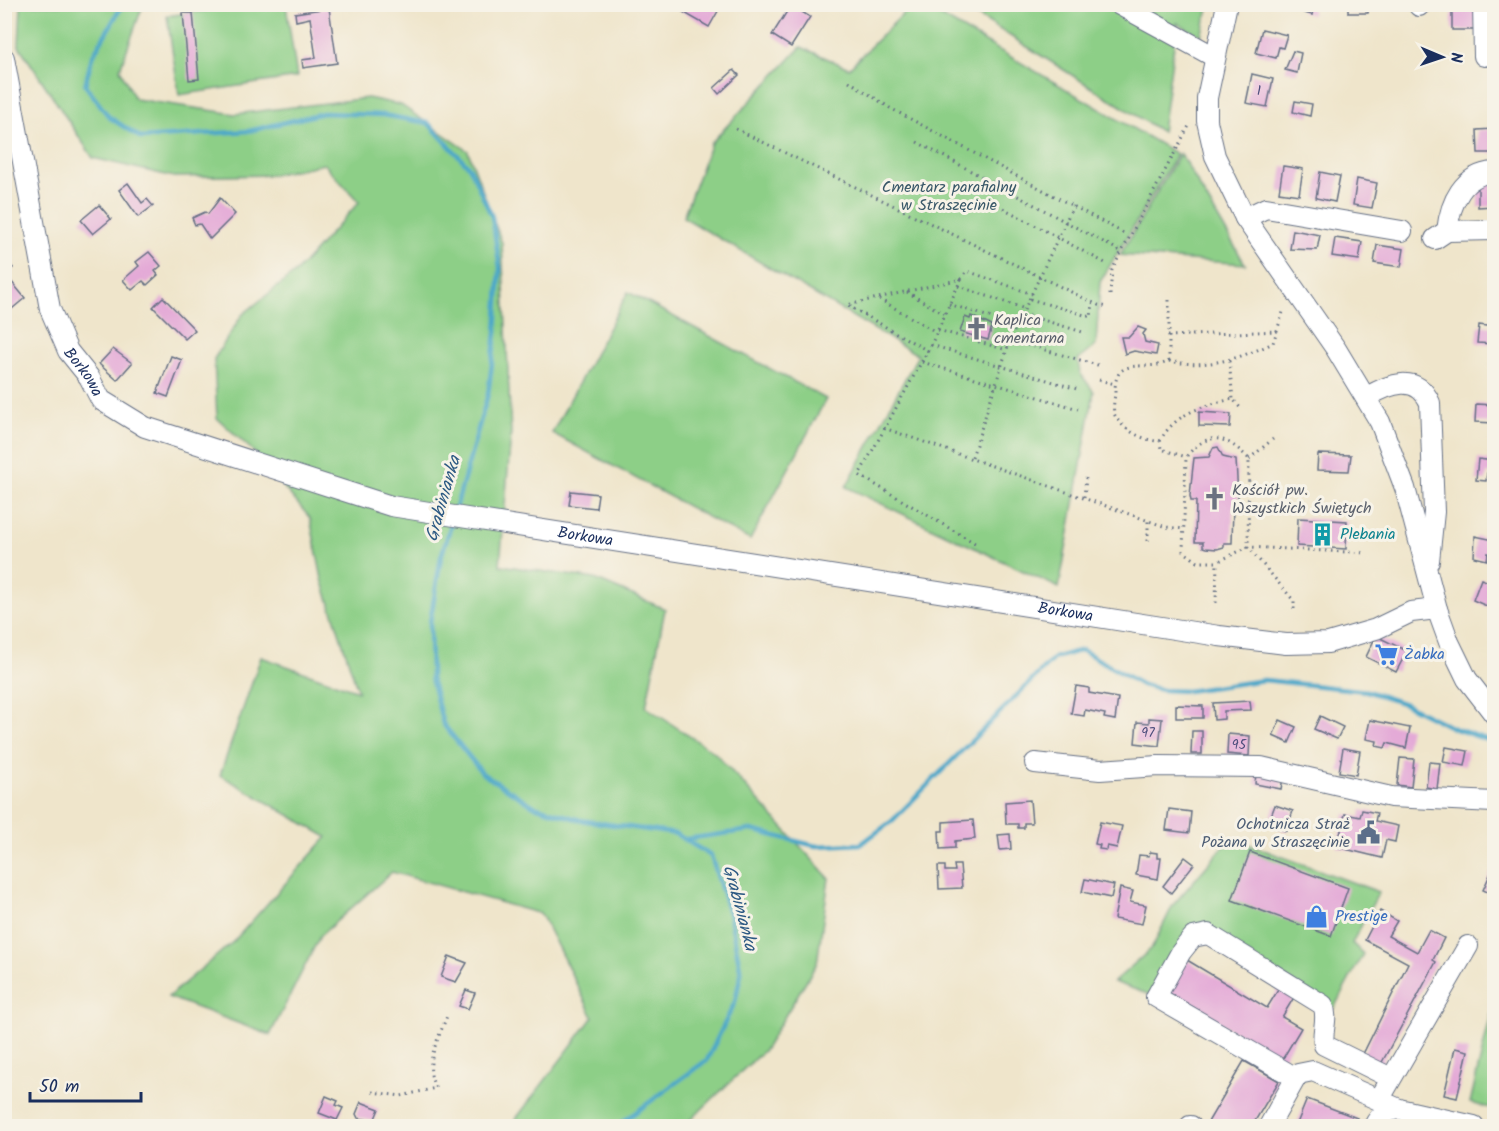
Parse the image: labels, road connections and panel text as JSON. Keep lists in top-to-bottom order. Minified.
{"streets":{"street":["Borkowa"]},"water":["Grabinianka"],"parks":["Cmentarz parafialny w Straszęcinie"],"places":{"church":["Kaplica cmentarna","Kościół pw. Wszystkich Świętych"],"building":["Plebania"],"supermarket":["Żabka"],"public building":["Ochotnicza Straż Pożana w Straszęcinie"],"shop":["Prestige"]},"house_numbers":["1","97","95"],"scale_bar":"50 m","north":"right"}
